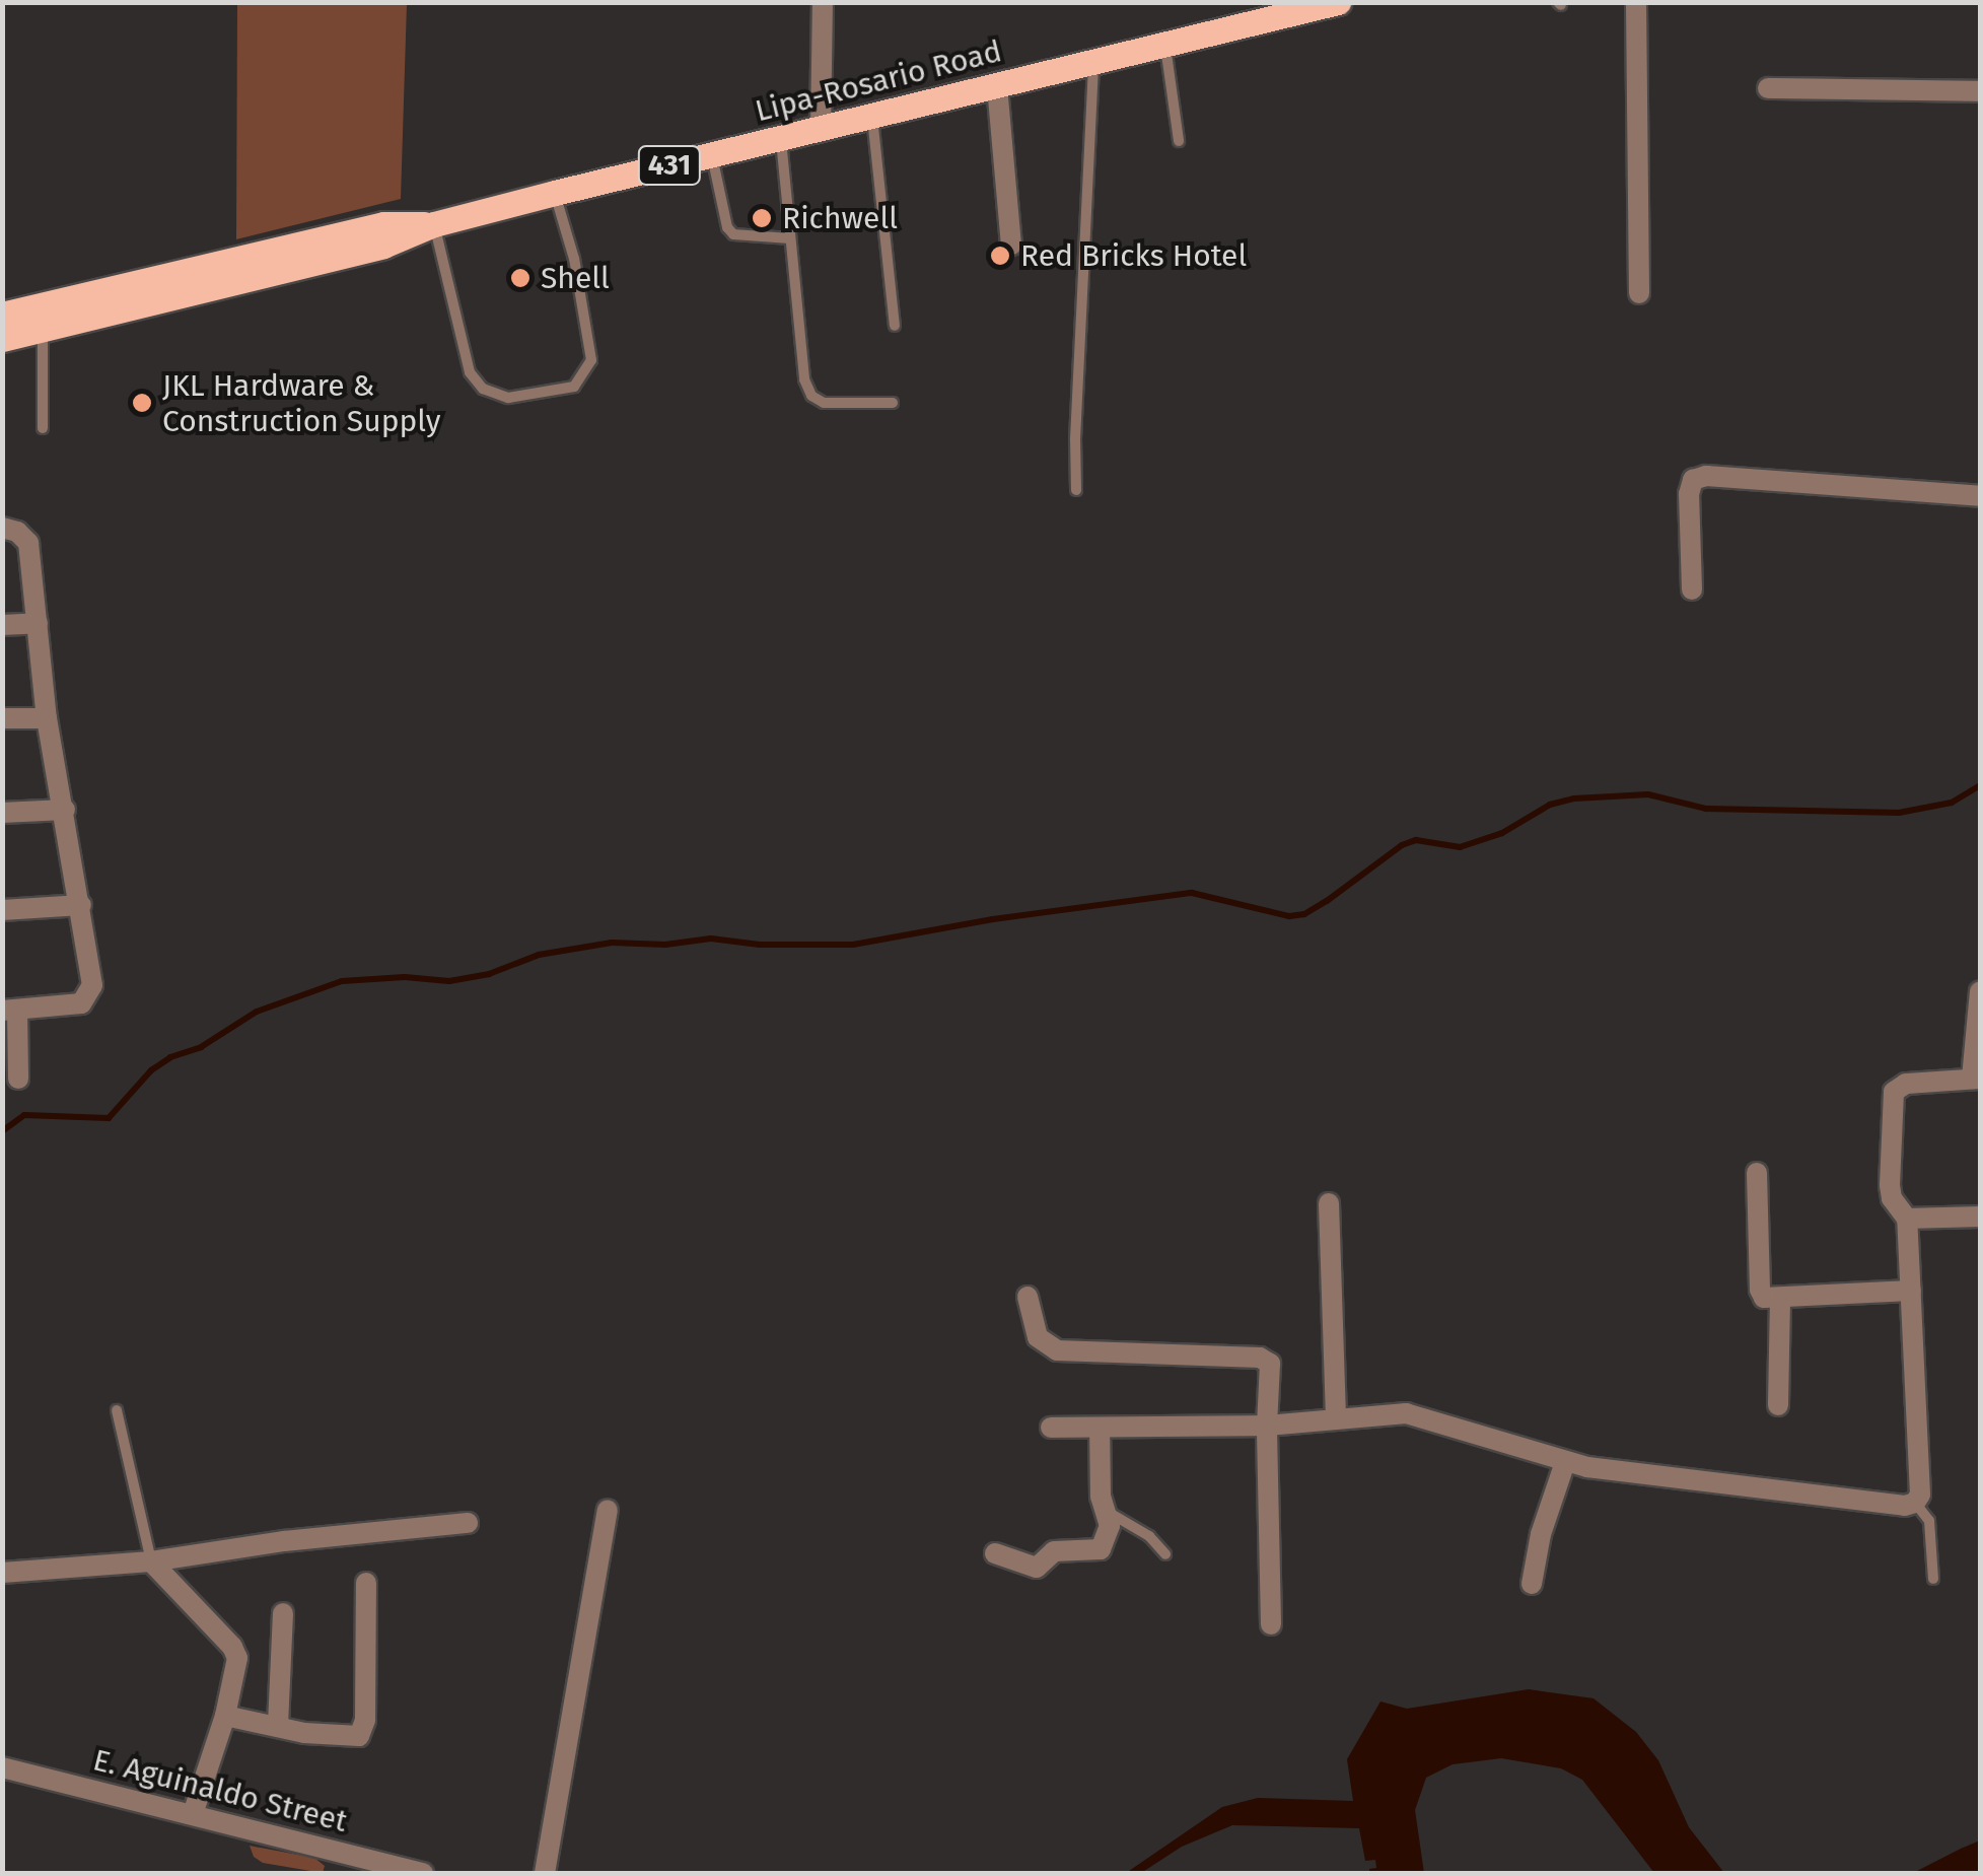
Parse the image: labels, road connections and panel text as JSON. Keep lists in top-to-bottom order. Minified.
{"streets":{"main road":["Lipa-Rosario Road","431"],"street":["E. Aguinaldo Street"]},"places":["Richwell","Red Bricks Hotel","Shell","JKL Hardware & Construction Supply"]}
